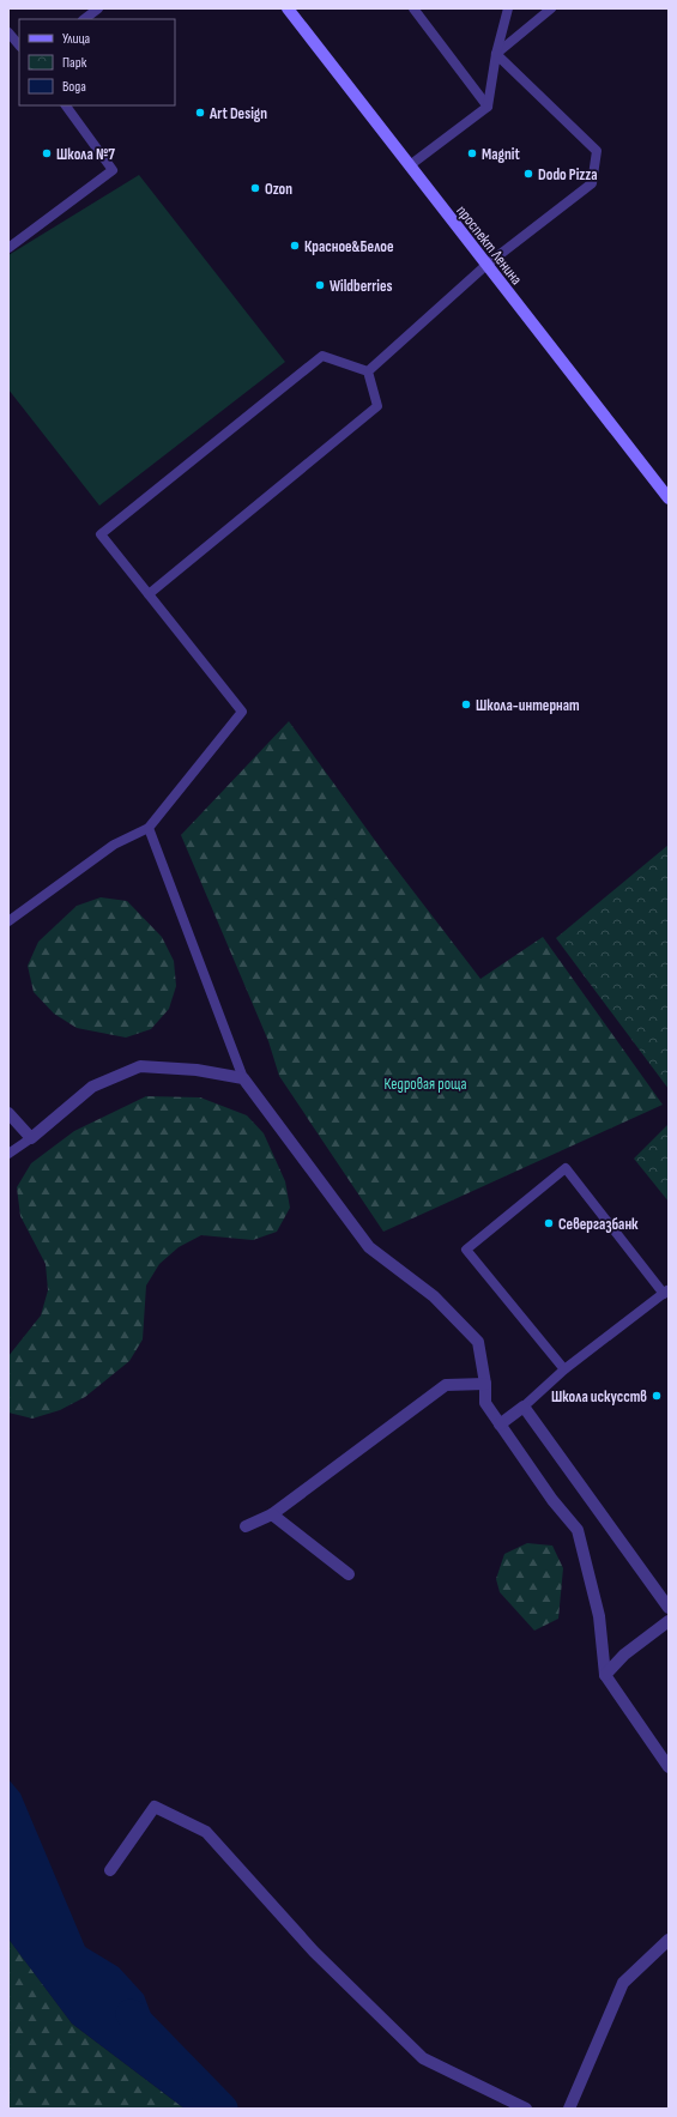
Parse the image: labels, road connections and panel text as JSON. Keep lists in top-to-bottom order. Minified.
{"streets":{"street":["проспект Ленина"]},"parks":["Кедровая роща"],"places":["Art Design","Школа №7","Magnit","Dodo Pizza","Ozon","Красное&Белое","Wildberries","Школа-интернат","Севергазбанк","Школа искусcтв"],"legend":["Улица","Парк","Вода"]}
